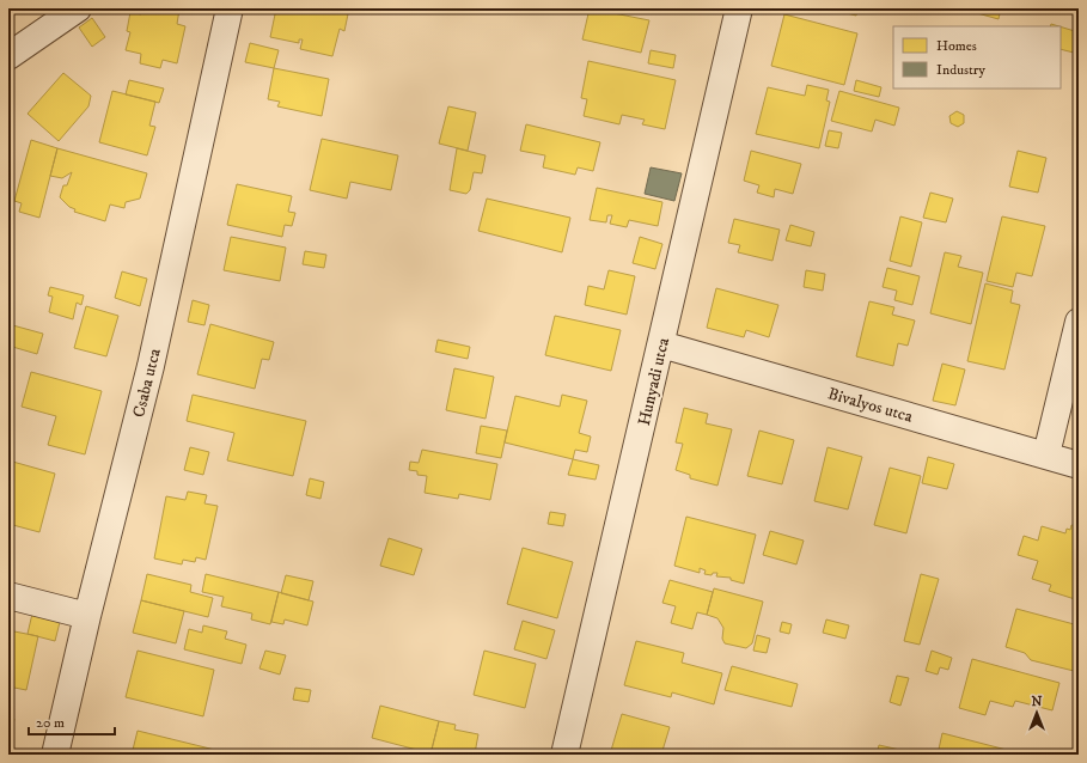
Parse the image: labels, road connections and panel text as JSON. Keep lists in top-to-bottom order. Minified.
{"streets":{"street":["Hunyadi utca","Csaba utca","Bivalyos utca"]},"crossings":[["Hunyadi utca","Bivalyos utca"]],"legend":["Homes","Industry"],"scale_bar":"20 m","north":"top"}
